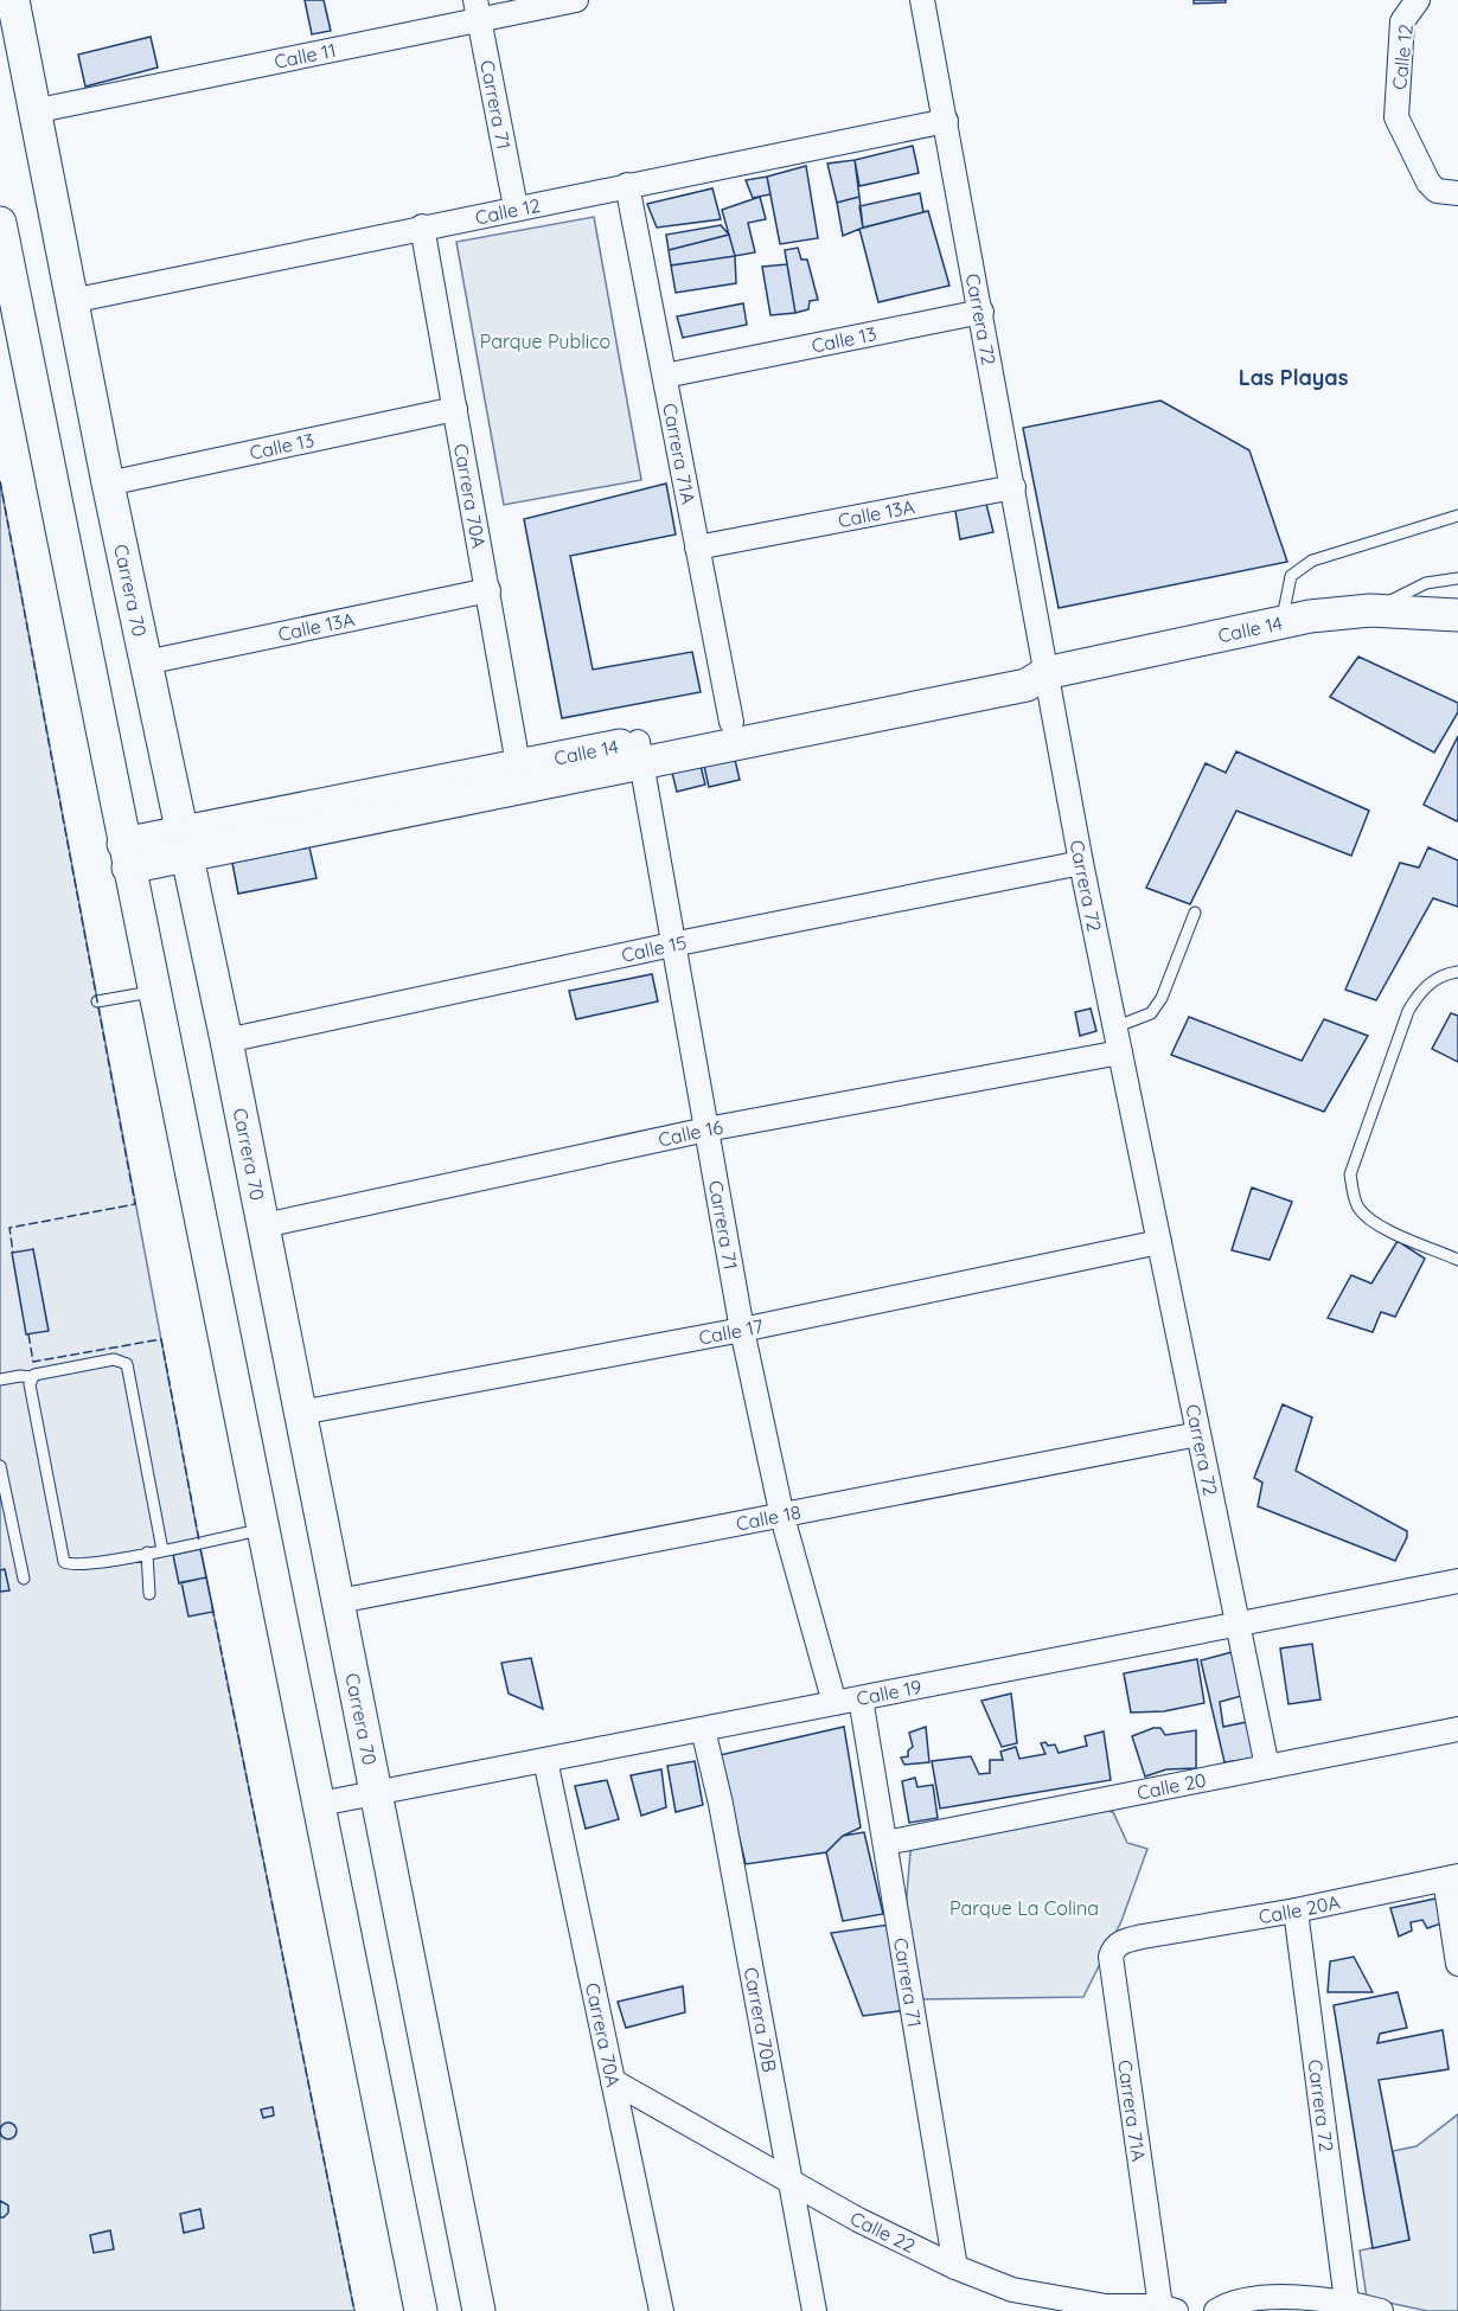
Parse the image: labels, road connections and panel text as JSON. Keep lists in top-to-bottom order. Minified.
{"streets":{"main road":["Carrera 70","Calle 14"],"street":["Calle 11","Calle 12","Carrera 71","Carrera 72","Calle 13","Carrera 71A","Carrera 70A","Calle 13A","Calle 15","Calle 16","Calle 17","Calle 18","Calle 19","Calle 20","Calle 20A","Carrera 70B","Calle 22"]},"crossings":[["Calle 11","Carrera 71"],["Calle 11","Carrera 70"],["Calle 12","Carrera 71"],["Calle 12","Carrera 72"],["Calle 12","Carrera 71A"],["Calle 12","Carrera 70A"],["Calle 12","Carrera 70"],["Carrera 71","Calle 14"],["Carrera 71","Calle 15"],["Carrera 71","Calle 16"],["Carrera 71","Calle 17"],["Carrera 71","Calle 18"],["Carrera 71","Calle 19"],["Carrera 71","Calle 20"],["Carrera 71","Calle 22"],["Carrera 72","Calle 13"],["Carrera 72","Calle 13A"],["Carrera 72","Calle 14"],["Carrera 72","Calle 15"],["Carrera 72","Calle 16"],["Carrera 72","Calle 17"],["Carrera 72","Calle 18"],["Carrera 72","Calle 19"],["Carrera 72","Calle 20"],["Carrera 72","Calle 20A"],["Calle 13","Carrera 71A"],["Calle 13","Carrera 70A"],["Calle 13","Carrera 70"],["Carrera 71A","Calle 13A"],["Carrera 71A","Calle 14"],["Carrera 71A","Calle 20A"],["Carrera 71A","Calle 22"],["Carrera 70A","Calle 13A"],["Carrera 70A","Calle 14"],["Carrera 70A","Calle 19"],["Carrera 70A","Calle 22"],["Calle 13A","Carrera 70"],["Carrera 70","Calle 14"],["Carrera 70","Calle 15"],["Carrera 70","Calle 16"],["Carrera 70","Calle 17"],["Carrera 70","Calle 18"],["Carrera 70","Calle 19"],["Calle 19","Carrera 70B"],["Carrera 70B","Calle 22"]],"districts":["Las Playas"],"parks":["Parque Publico","Parque La Colina"]}
